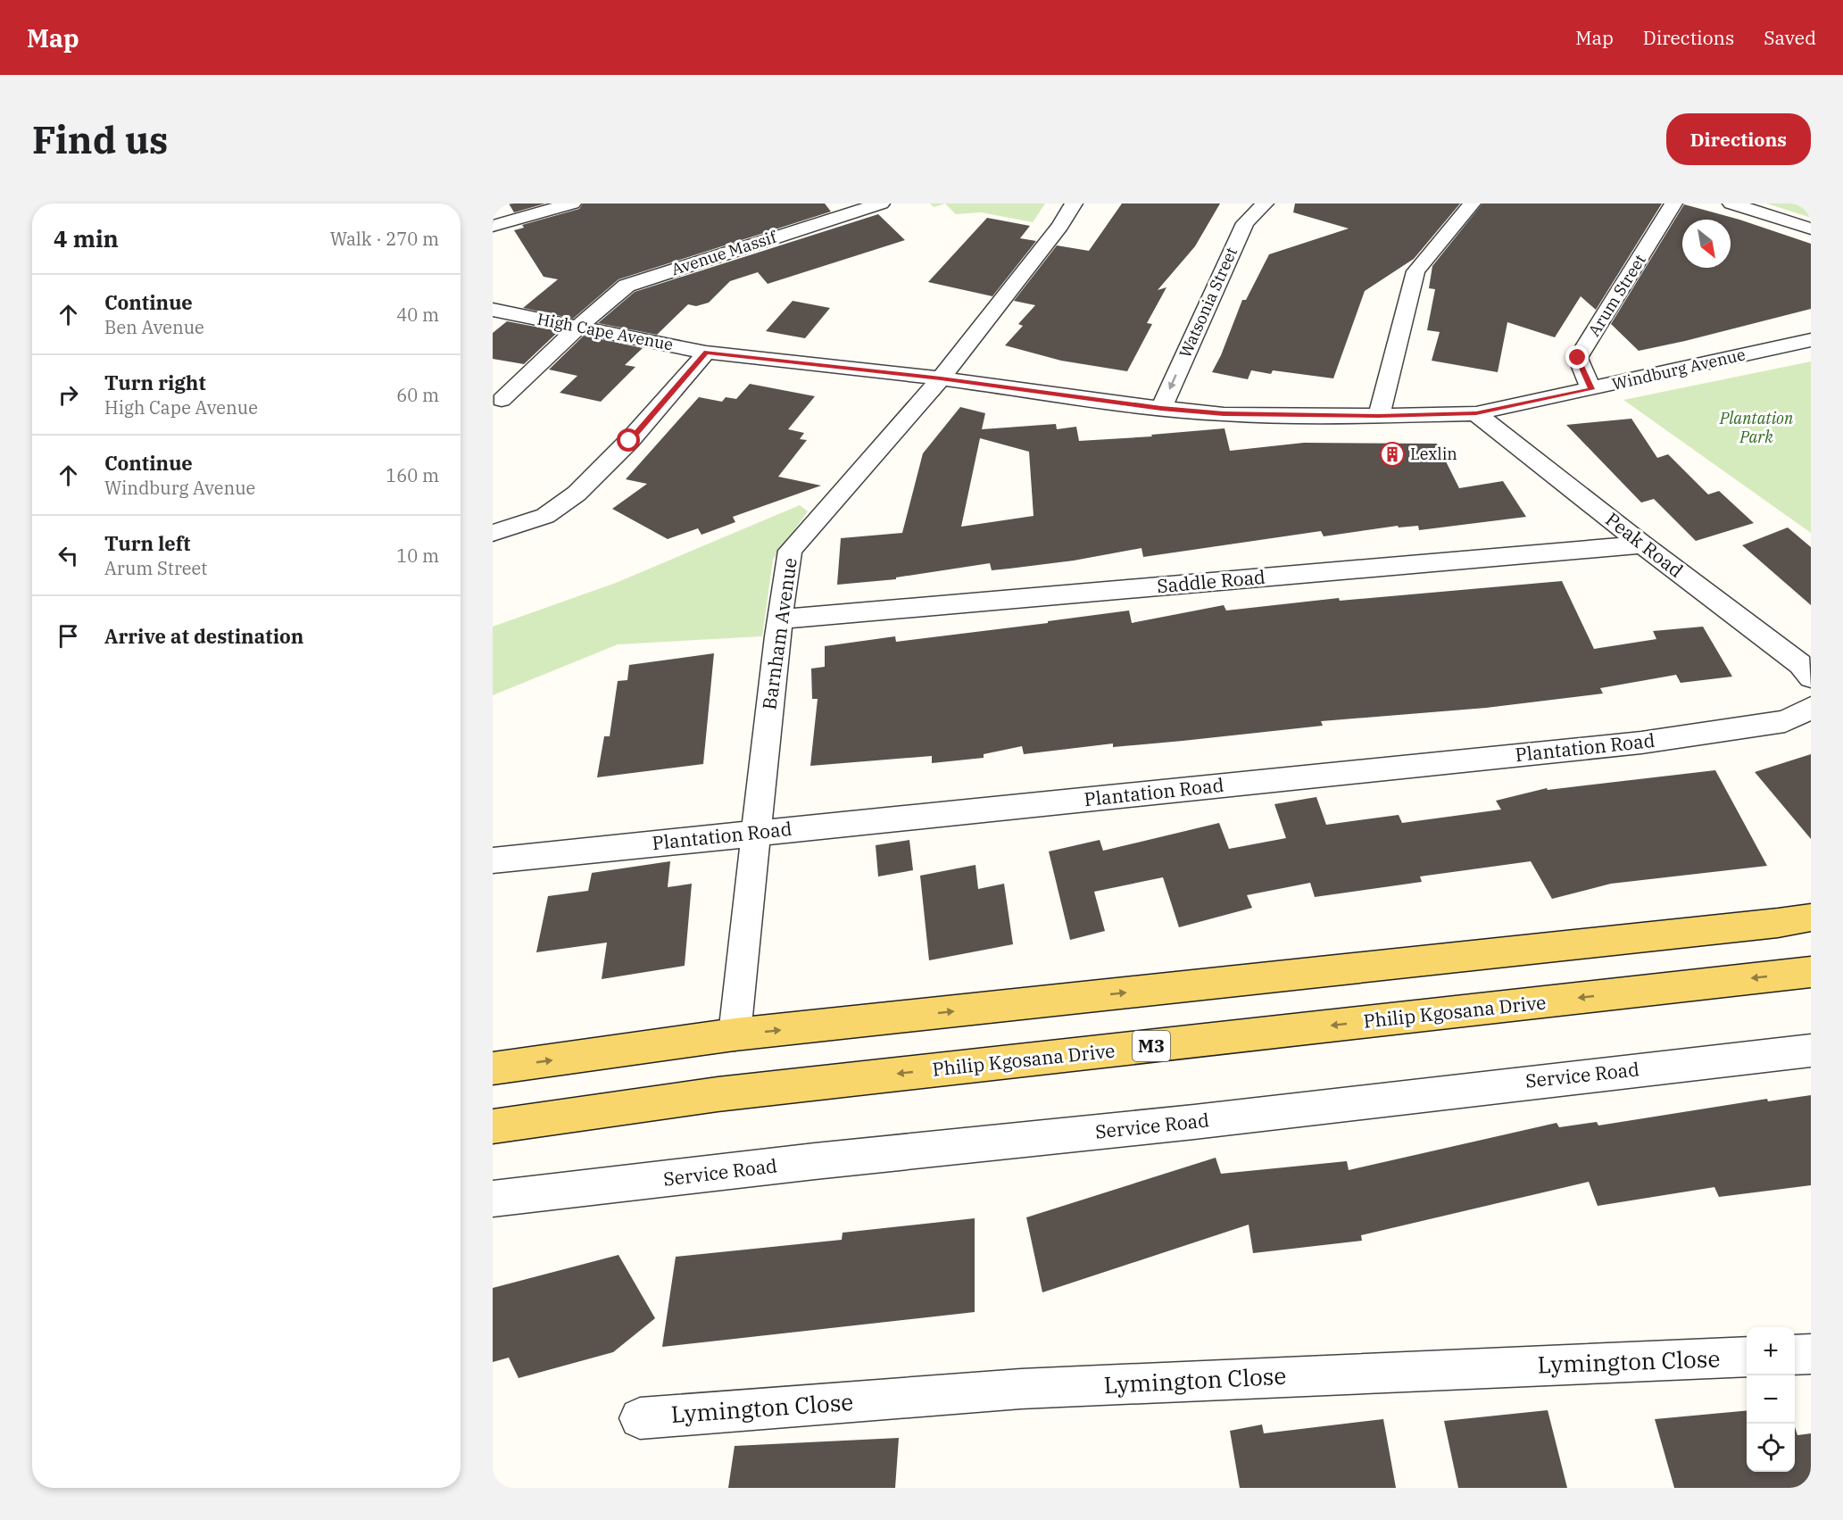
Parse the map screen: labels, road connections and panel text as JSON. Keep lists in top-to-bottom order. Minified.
{"streets":{"main road":["Philip Kgosana Drive","M3"],"street":["Avenue Massif","Arum Street","Watsonia Street","High Cape Avenue","Windburg Avenue","Peak Road","Saddle Road","Barnham Avenue","Plantation Road","Service Road","Lymington Close"]},"crossings":[["Avenue Massif","High Cape Avenue"],["Arum Street","Windburg Avenue"],["Watsonia Street","Windburg Avenue"],["High Cape Avenue","Windburg Avenue"],["High Cape Avenue","Barnham Avenue"],["Windburg Avenue","Peak Road"],["Windburg Avenue","Barnham Avenue"],["Peak Road","Saddle Road"],["Saddle Road","Barnham Avenue"],["Barnham Avenue","Plantation Road"]],"parks":["Plantation Park"],"places":{"building":["Lexlin"]},"north":"bottom right","page":{"header":"Map","nav":["Map","Directions","Saved"],"buttons":"Directions","title":"Find us","heading":["4 min","Walk · 270 m"],"list":[["Continue","Ben Avenue","40 m"],["Turn right","High Cape Avenue","60 m"],["Continue","Windburg Avenue","160 m"],["Turn left","Arum Street","10 m"],"Arrive at destination"],"map_buttons":["+","−"]}}
